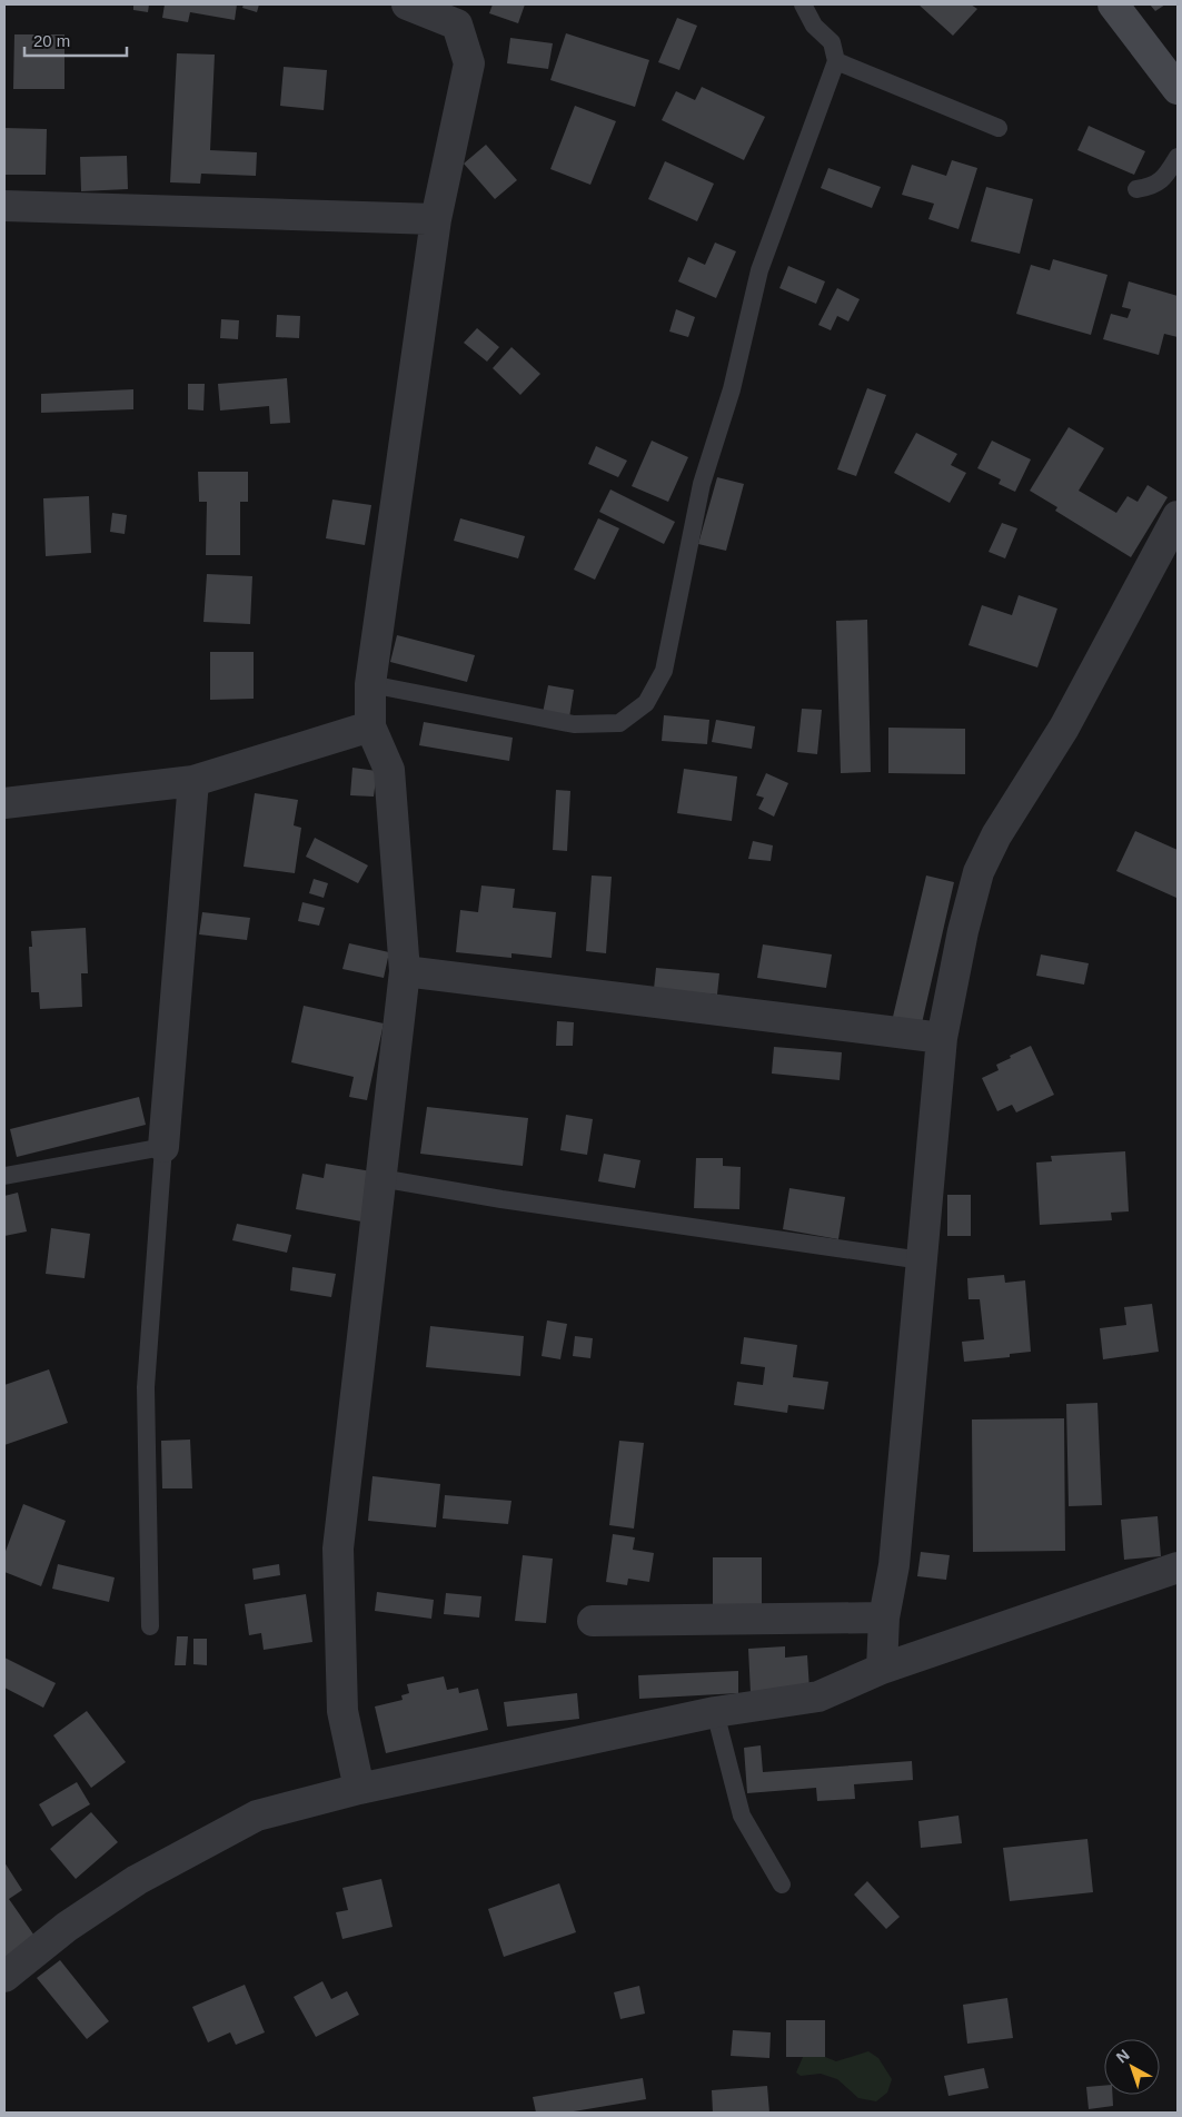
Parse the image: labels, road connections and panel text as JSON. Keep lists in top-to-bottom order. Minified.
{"scale_bar":"20 m","north":"top left"}
